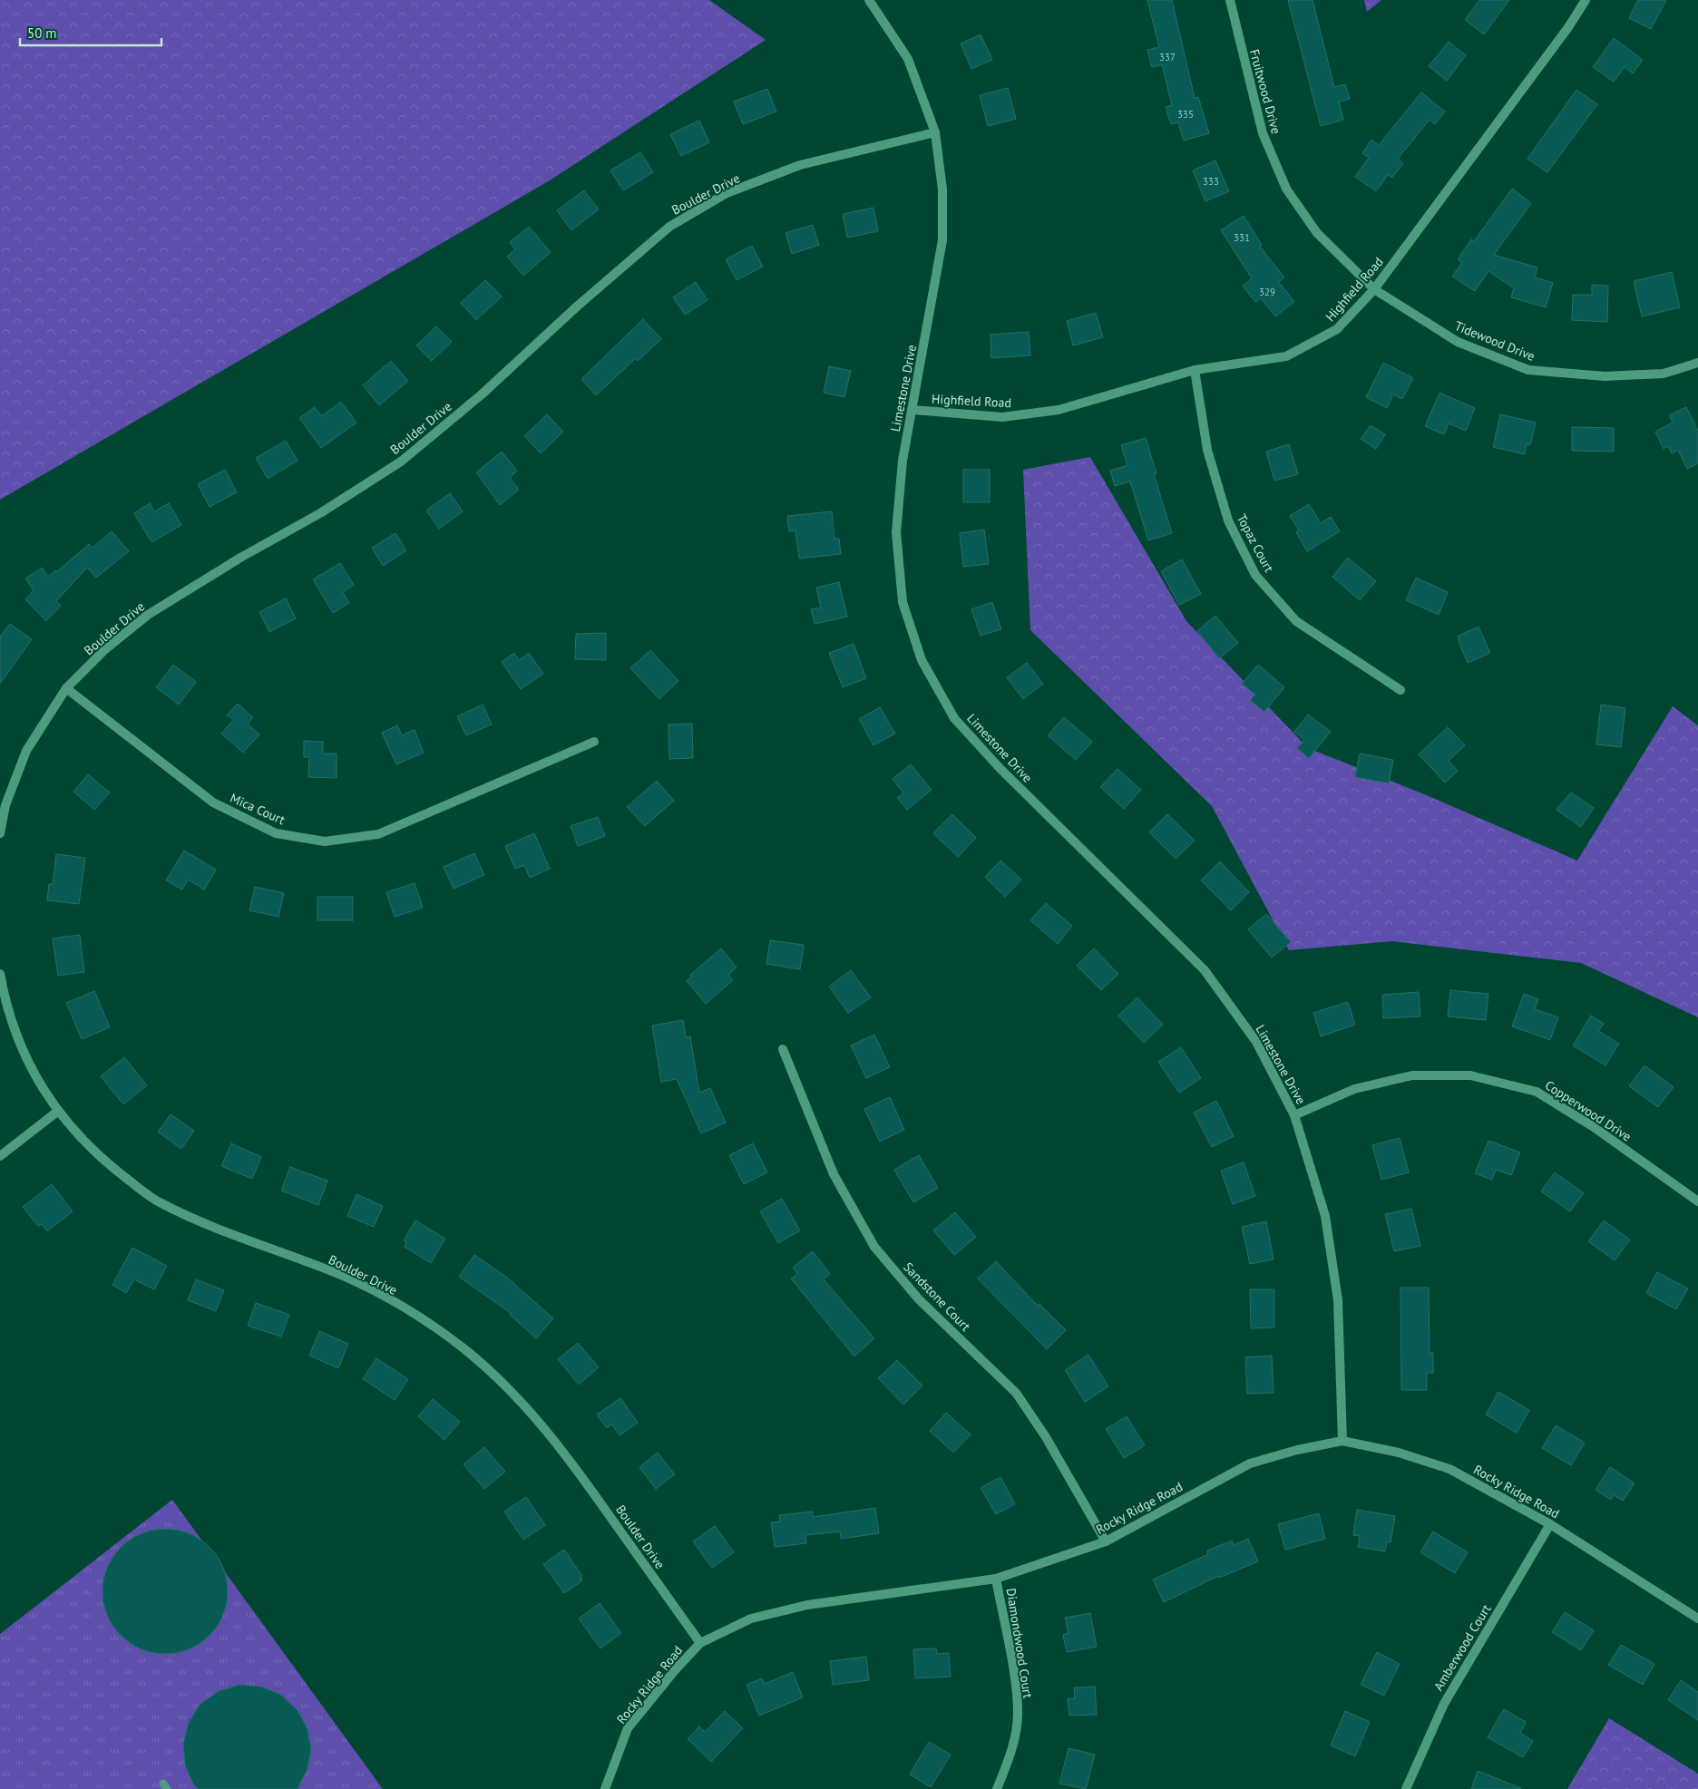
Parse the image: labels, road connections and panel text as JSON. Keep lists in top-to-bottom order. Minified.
{"streets":{"street":["Fruitwood Drive","Boulder Drive","Highfield Road","Tidewood Drive","Limestone Drive","Topaz Court","Mica Court","Copperwood Drive","Sandstone Court","Rocky Ridge Road","Diamondwood Court","Amberwood Court"]},"crossings":[["Fruitwood Drive","Highfield Road"],["Fruitwood Drive","Tidewood Drive"],["Boulder Drive","Limestone Drive"],["Boulder Drive","Mica Court"],["Boulder Drive","Rocky Ridge Road"],["Highfield Road","Tidewood Drive"],["Highfield Road","Limestone Drive"],["Highfield Road","Topaz Court"],["Limestone Drive","Copperwood Drive"],["Limestone Drive","Rocky Ridge Road"],["Sandstone Court","Rocky Ridge Road"],["Rocky Ridge Road","Diamondwood Court"],["Rocky Ridge Road","Amberwood Court"]],"house_numbers":["337","335","333","331","329"],"scale_bar":"50 m"}
